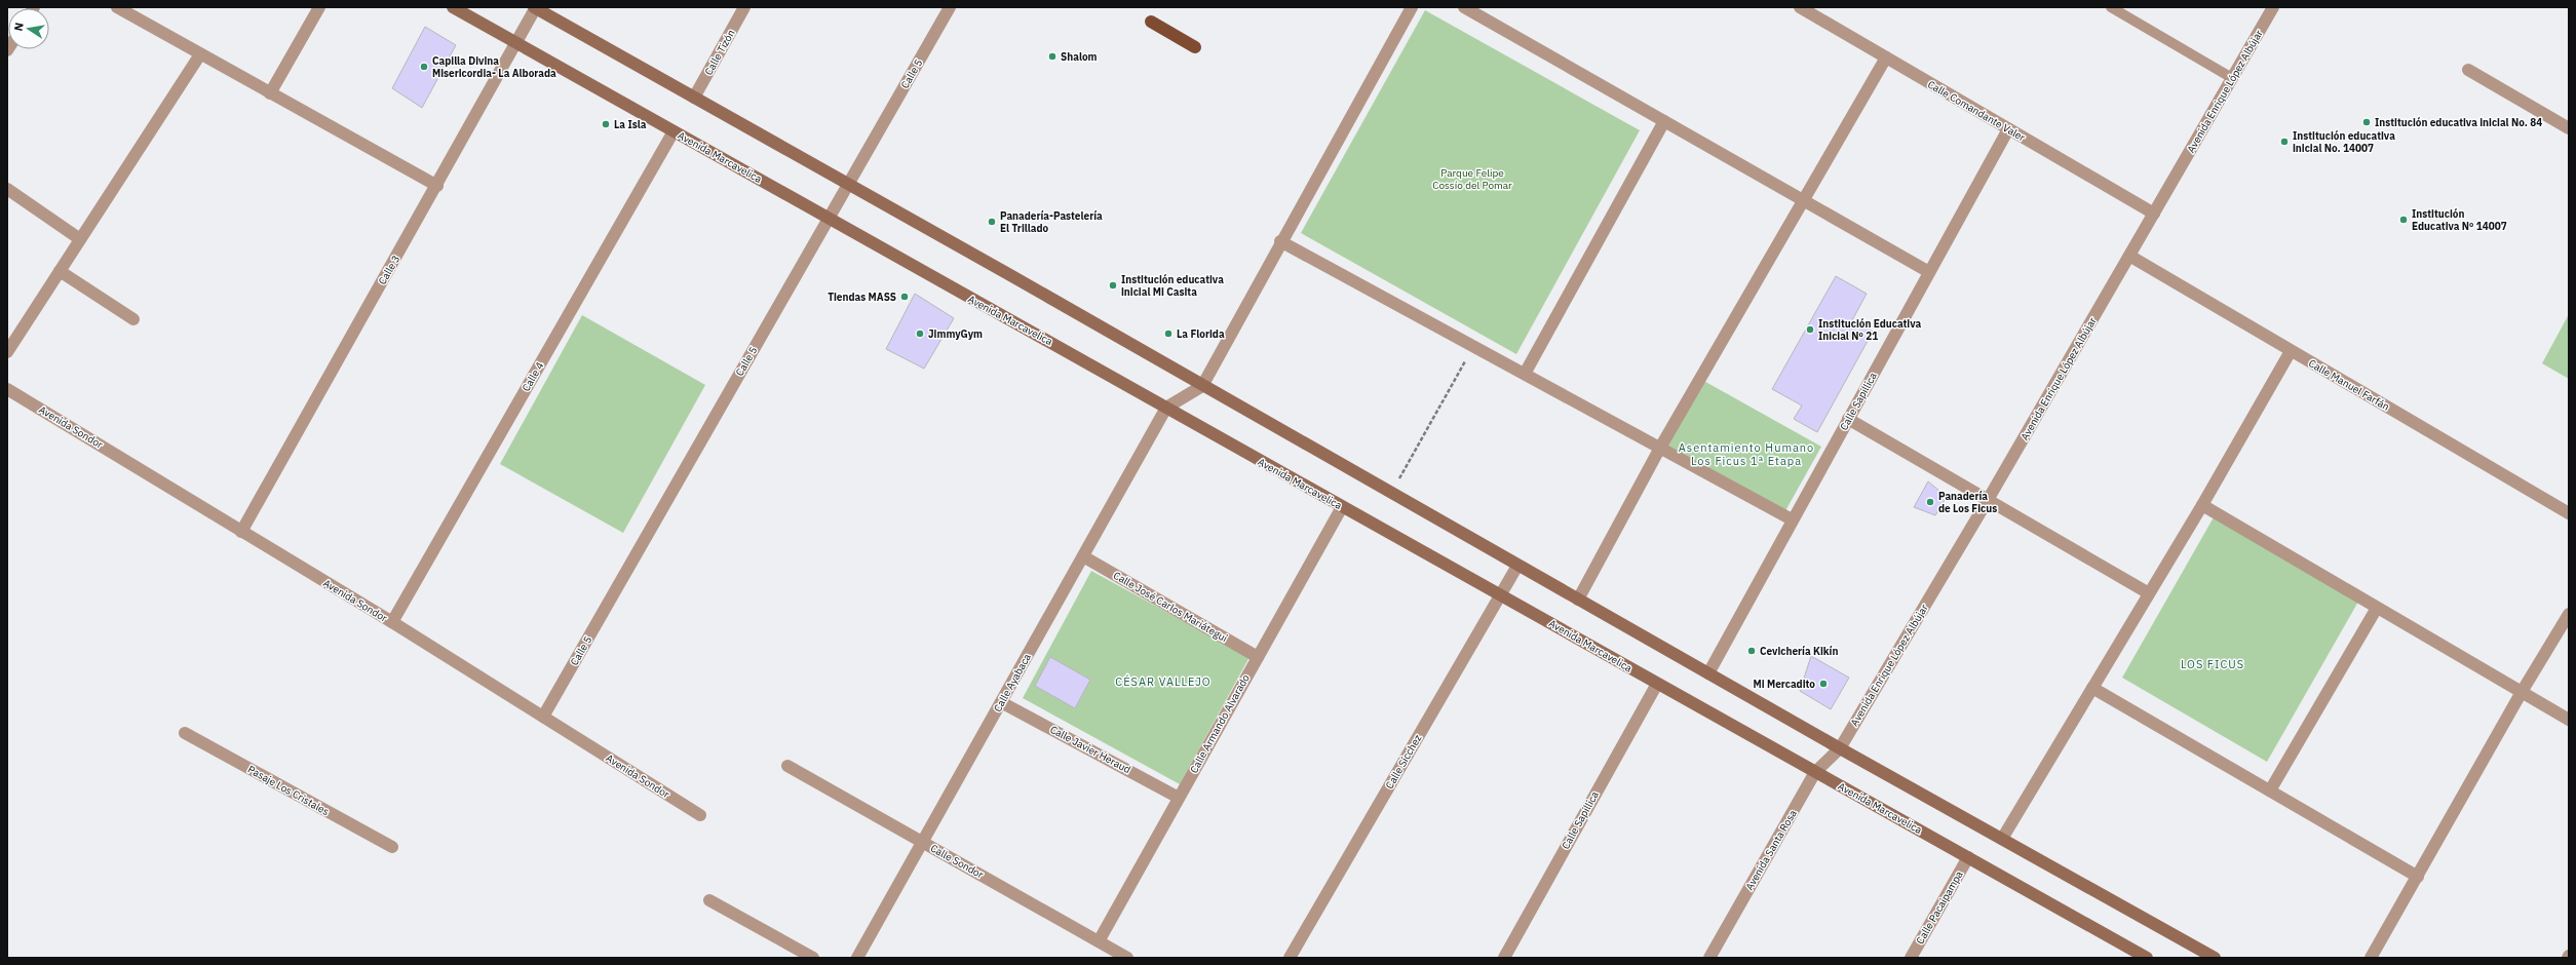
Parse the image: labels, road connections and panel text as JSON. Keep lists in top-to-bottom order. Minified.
{"streets":{"street":["Calle Tizón","Calle 5","Avenida Enrique López Albújar","Calle Comandante Valer","Avenida Marcavelica","Calle 3","Calle 4","Calle Manuel Farfán","Calle Sapillica","Avenida Sondor","Calle José Carlos Mariátegui","Calle Ayabaca","Calle Armando Alvarado","Calle Javier Heraud","Calle Sícchez","Pasaje Los Cristales","Avenida Santa Rosa","Calle Sondor","Calle Pacaipampa"]},"crossings":[["Calle 5","Avenida Marcavelica"],["Calle 5","Avenida Sondor"],["Avenida Enrique López Albújar","Calle Comandante Valer"],["Avenida Enrique López Albújar","Calle Manuel Farfán"],["Avenida Enrique López Albújar","Avenida Santa Rosa"],["Calle Comandante Valer","Calle Sapillica"],["Avenida Marcavelica","Calle 3"],["Avenida Marcavelica","Calle 4"],["Avenida Marcavelica","Calle Sapillica"],["Avenida Marcavelica","Calle Ayabaca"],["Avenida Marcavelica","Calle Armando Alvarado"],["Avenida Marcavelica","Calle Sícchez"],["Avenida Marcavelica","Avenida Santa Rosa"],["Avenida Marcavelica","Calle Pacaipampa"],["Calle 3","Avenida Sondor"],["Calle 4","Avenida Sondor"],["Calle José Carlos Mariátegui","Calle Ayabaca"],["Calle José Carlos Mariátegui","Calle Armando Alvarado"],["Calle Ayabaca","Calle Javier Heraud"],["Calle Ayabaca","Calle Sondor"],["Calle Armando Alvarado","Calle Javier Heraud"],["Calle Armando Alvarado","Calle Sondor"]],"districts":["Asentamiento Humano Los Ficus 1ª Etapa","LOS FICUS","CÉSAR VALLEJO"],"parks":["Parque Felipe Cossío del Pomar"],"places":["Shalom","Capilla Divina Misericordia- La Alborada","Institución educativa inicial No. 84","La Isla","Institución educativa inicial No. 14007","Institución Educativa Nº 14007","Panadería-Pastelería El Trillado","Institución educativa inicial Mi Casita","Tiendas MASS","Institución Educativa Inicial Nº 21","JimmyGym","La Florida","Panadería de Los Ficus","Cevichería Kikín","Mi Mercadito"],"north":"left"}
